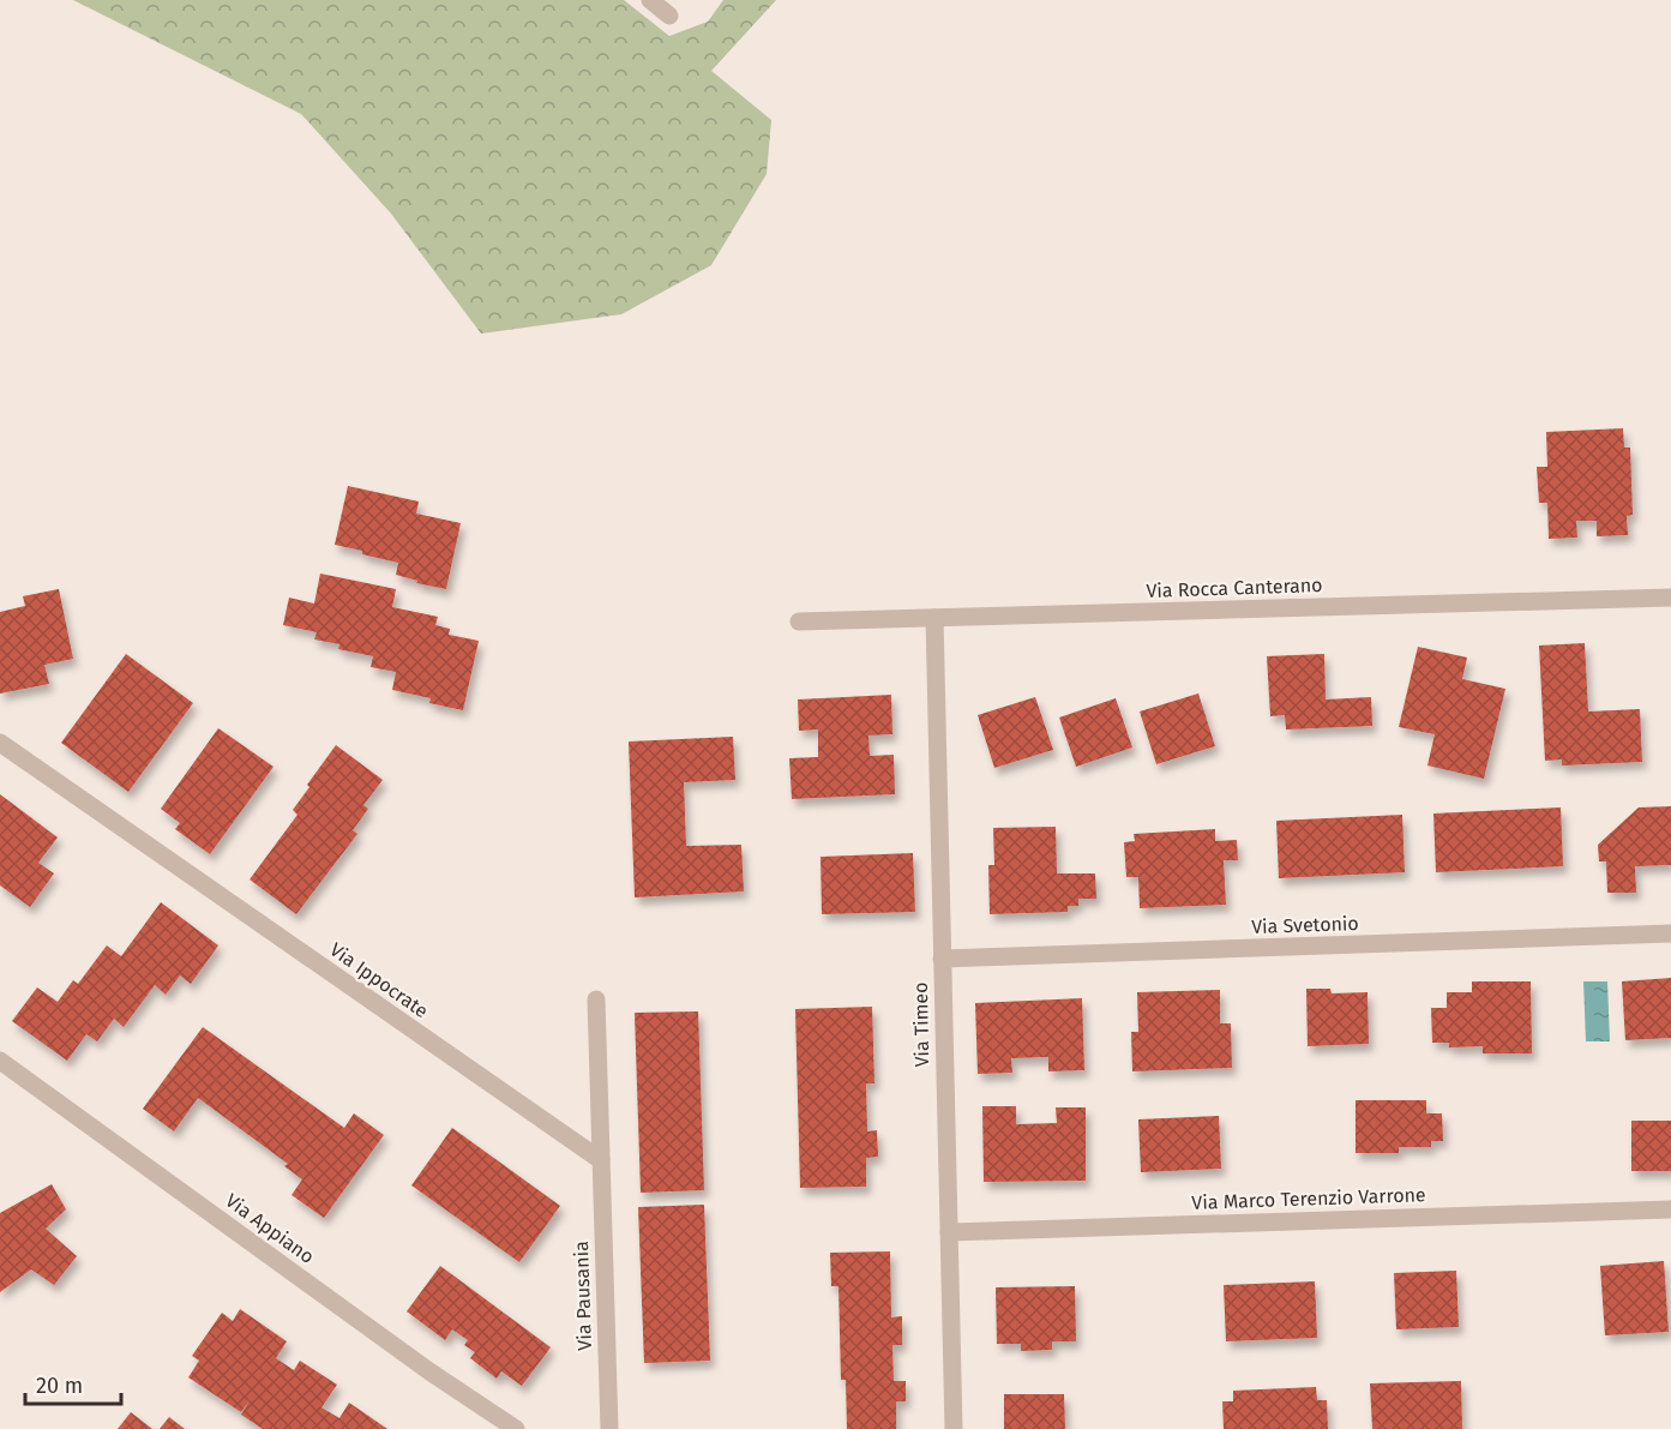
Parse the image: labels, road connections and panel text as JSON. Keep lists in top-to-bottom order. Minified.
{"streets":{"street":["Via Rocca Canterano","Via Svetonio","Via Ippocrate","Via Timeo","Via Marco Terenzio Varrone","Via Appiano","Via Pausania"]},"crossings":[["Via Rocca Canterano","Via Timeo"],["Via Svetonio","Via Timeo"],["Via Ippocrate","Via Pausania"],["Via Timeo","Via Marco Terenzio Varrone"]],"scale_bar":"20 m"}
